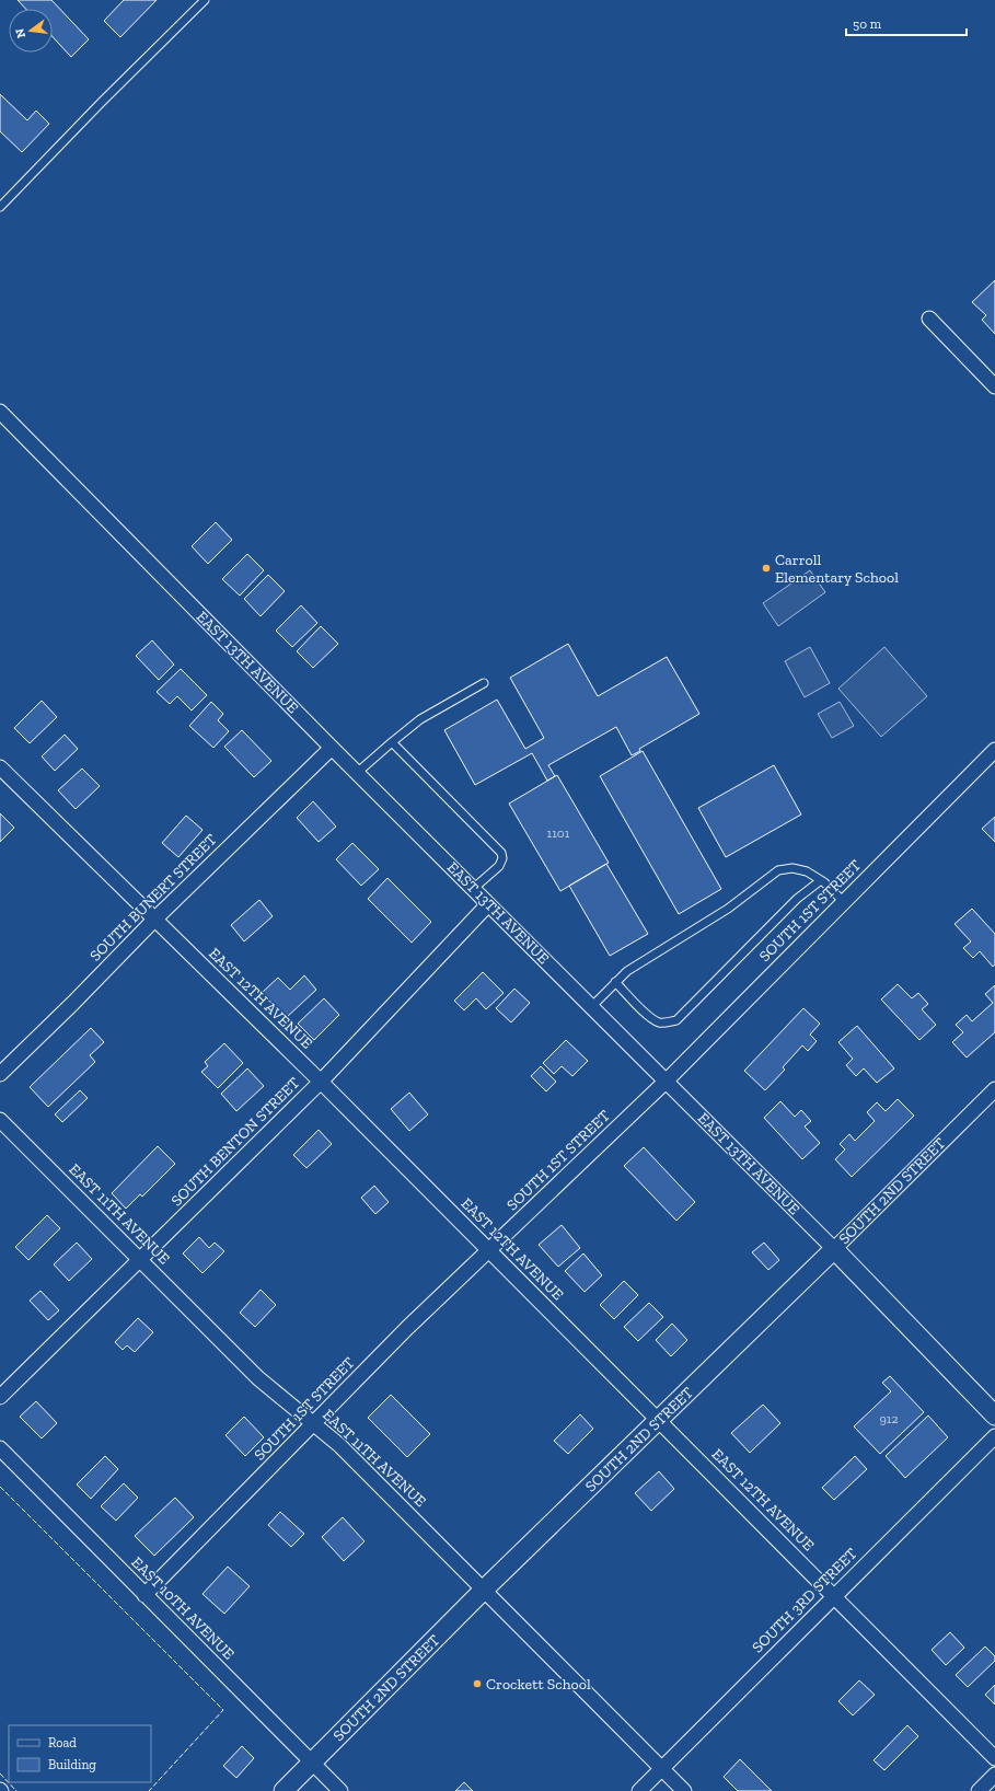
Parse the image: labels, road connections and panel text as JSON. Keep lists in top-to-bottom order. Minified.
{"streets":{"street":["EAST 13TH AVENUE","SOUTH BUNERT STREET","SOUTH 1ST STREET","EAST 12TH AVENUE","SOUTH BENTON STREET","SOUTH 2ND STREET","EAST 11TH AVENUE","SOUTH 3RD STREET","EAST 10TH AVENUE"]},"crossings":[["EAST 13TH AVENUE","SOUTH BUNERT STREET"],["EAST 13TH AVENUE","SOUTH 1ST STREET"],["EAST 13TH AVENUE","SOUTH BENTON STREET"],["EAST 13TH AVENUE","SOUTH 2ND STREET"],["SOUTH BUNERT STREET","EAST 12TH AVENUE"],["SOUTH 1ST STREET","EAST 12TH AVENUE"],["SOUTH 1ST STREET","EAST 11TH AVENUE"],["SOUTH 1ST STREET","EAST 10TH AVENUE"],["EAST 12TH AVENUE","SOUTH BENTON STREET"],["EAST 12TH AVENUE","SOUTH 2ND STREET"],["EAST 12TH AVENUE","SOUTH 3RD STREET"],["SOUTH BENTON STREET","EAST 11TH AVENUE"],["SOUTH 2ND STREET","EAST 11TH AVENUE"],["SOUTH 2ND STREET","EAST 10TH AVENUE"],["EAST 11TH AVENUE","SOUTH 3RD STREET"]],"places":["Carroll Elementary School","Crockett School"],"house_numbers":["1101","912"],"legend":["Road","Building"],"scale_bar":"50 m","north":"left"}
